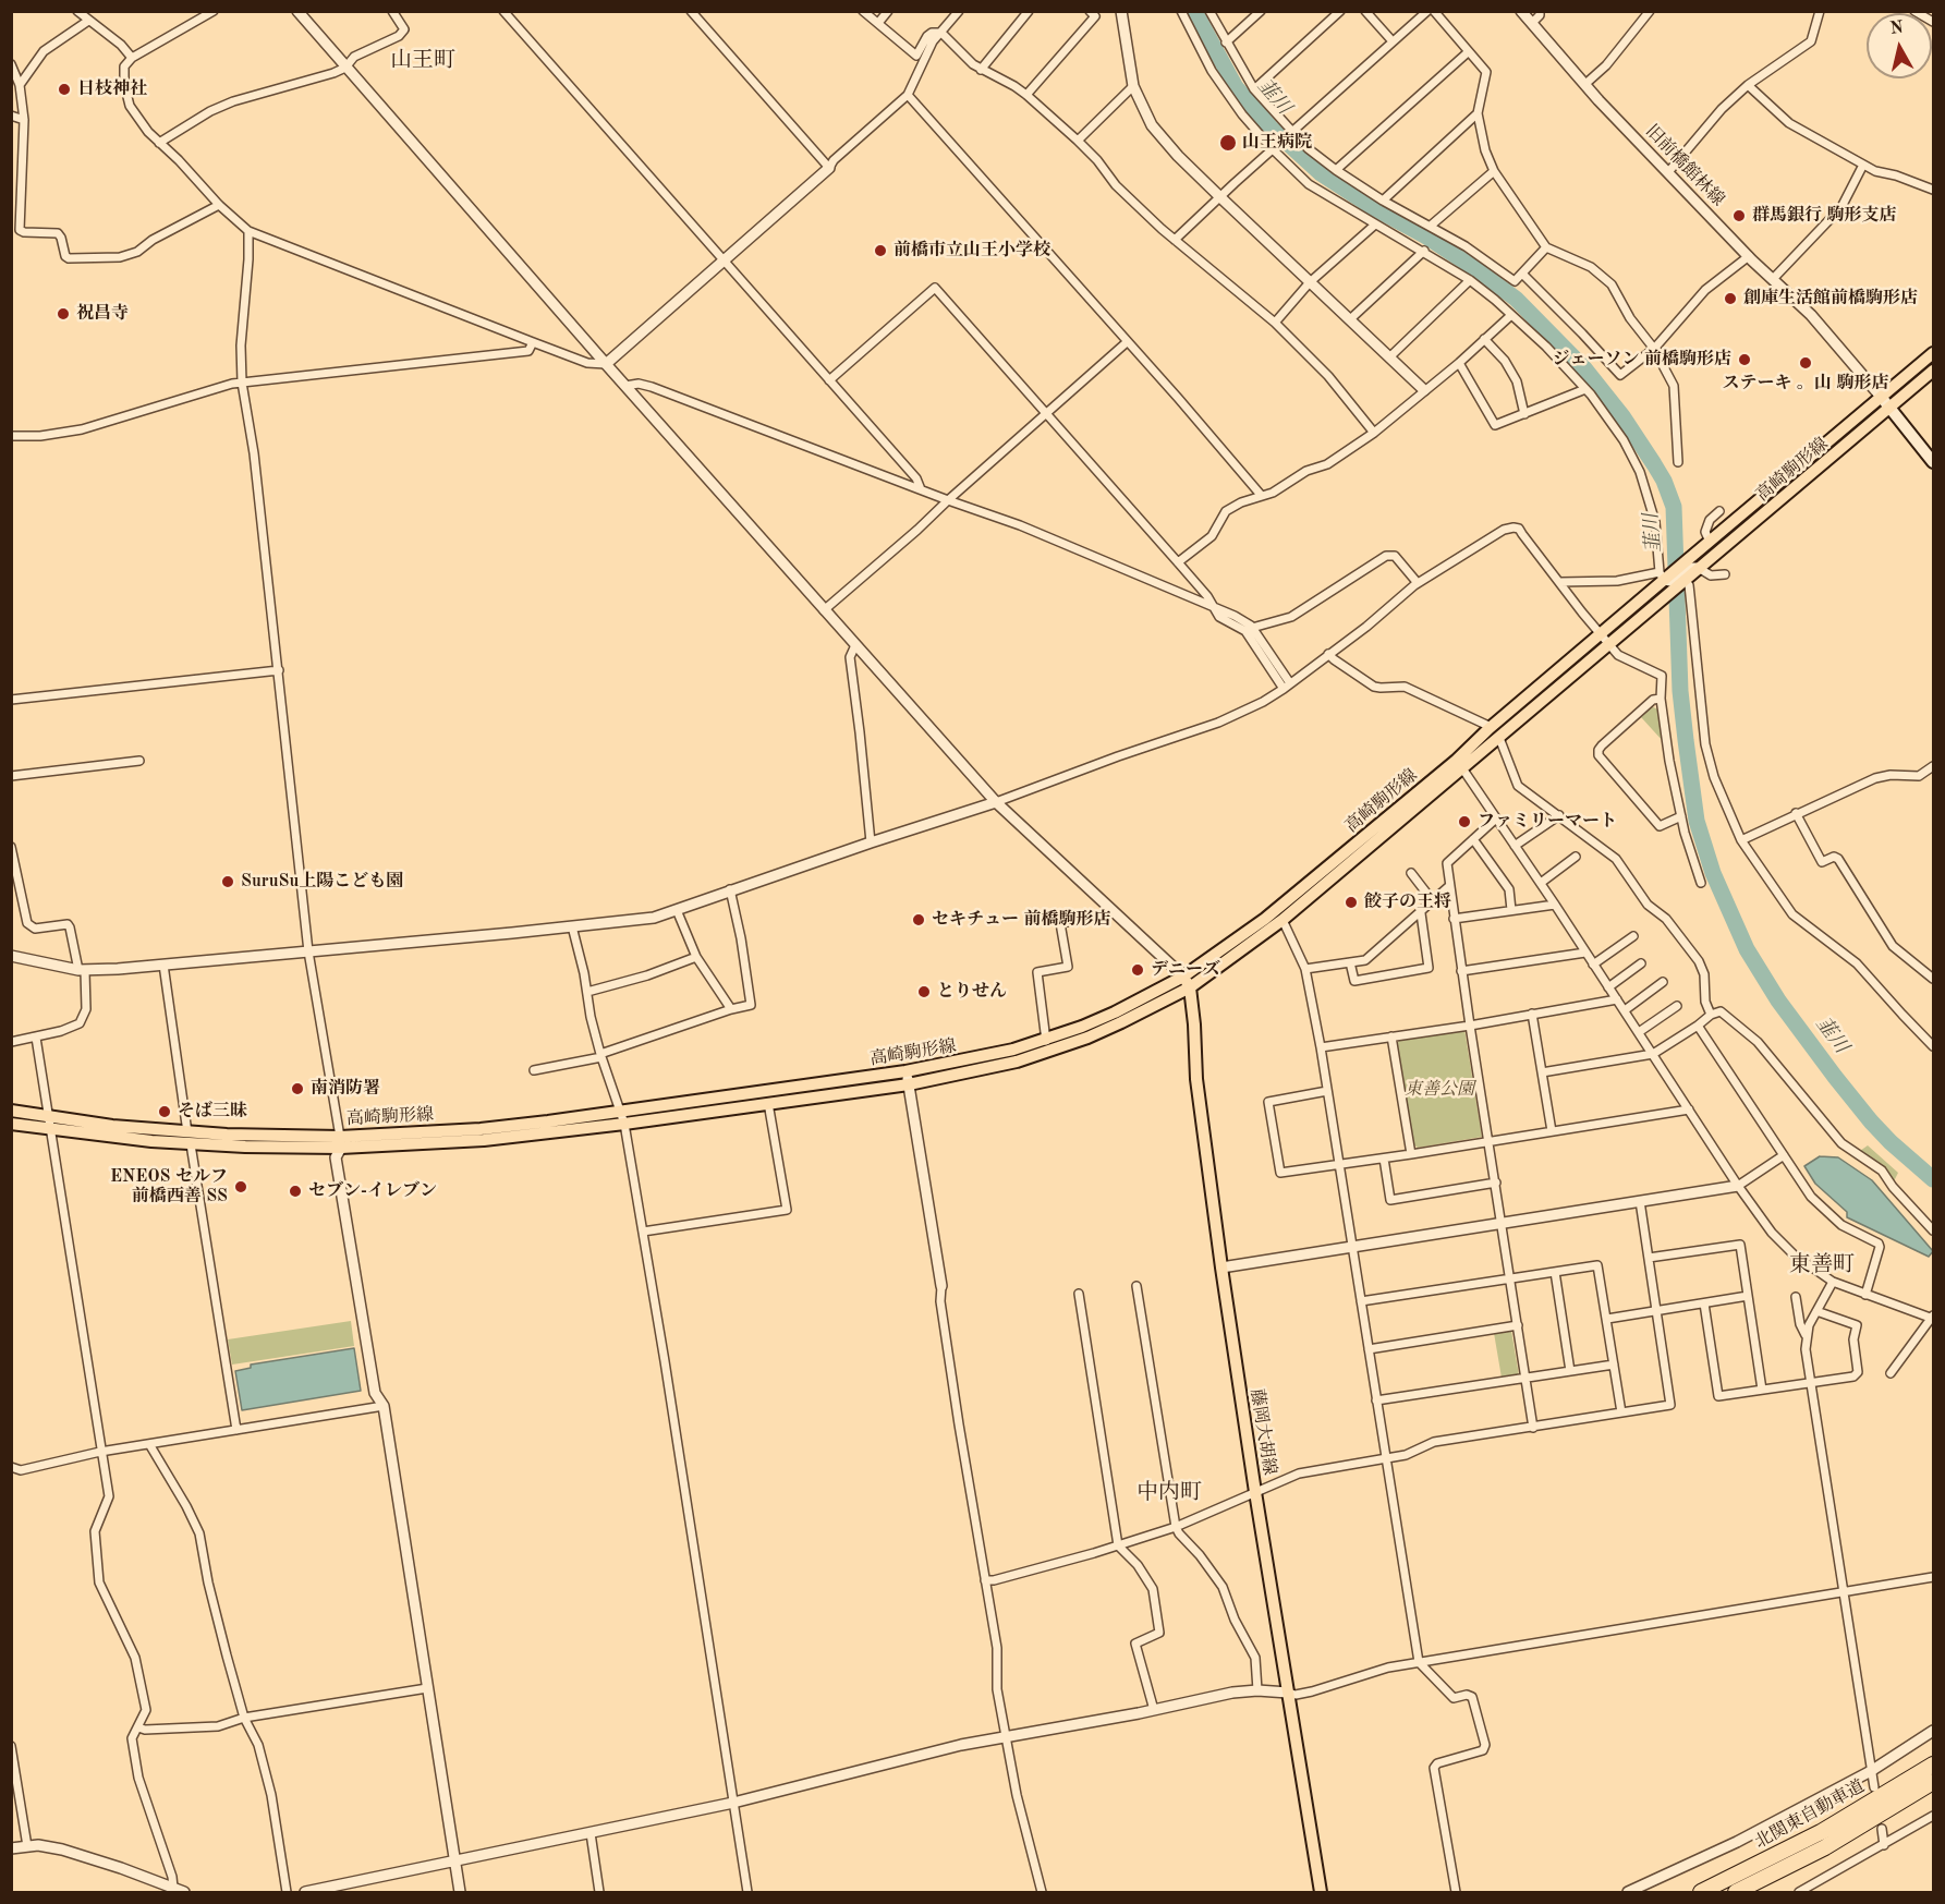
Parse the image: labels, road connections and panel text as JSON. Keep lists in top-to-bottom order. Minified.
{"streets":{"highway":["北関東自動車道"],"main road":["高崎駒形線","藤岡大胡線"],"street":["旧前橋館林線"]},"crossings":[["旧前橋館林線","高崎駒形線"],["高崎駒形線","藤岡大胡線"]],"districts":["山王町","東善町","中内町"],"water":["韮川"],"parks":["東善公園"],"places":["日枝神社","山王病院","群馬銀行 駒形支店","前橋市立山王小学校","創庫生活館前橋駒形店","祝昌寺","ジェーソン 前橋駒形店","ステーキ 。山 駒形店","ファミリーマート","SuruSu上陽こども園","餃子の王将","セキチュー 前橋駒形店","デニーズ","とりせん","南消防署","そば三昧","ENEOS セルフ 前橋西善 SS","セブン-イレブン"],"north":"top"}
